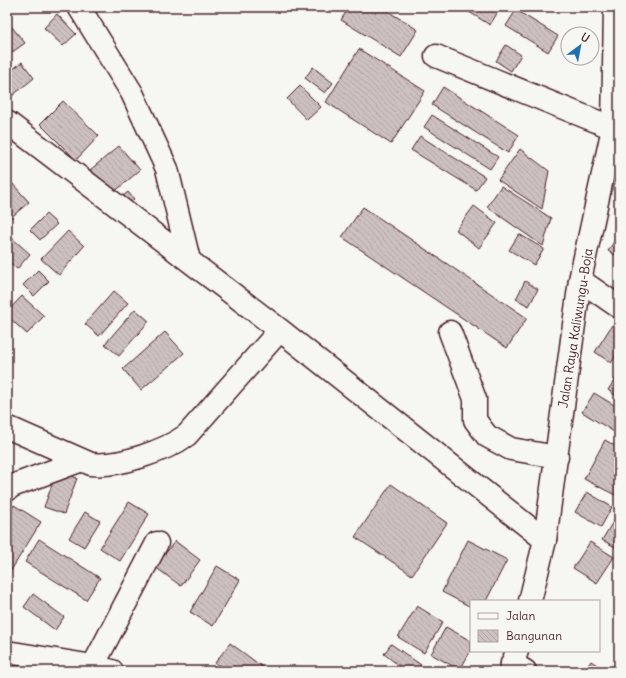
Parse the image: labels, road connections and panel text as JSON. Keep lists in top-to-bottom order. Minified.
{"streets":{"street":["Jalan Raya Kaliwungu-Boja"]},"legend":["Jalan","Bangunan"],"north":"top right"}
